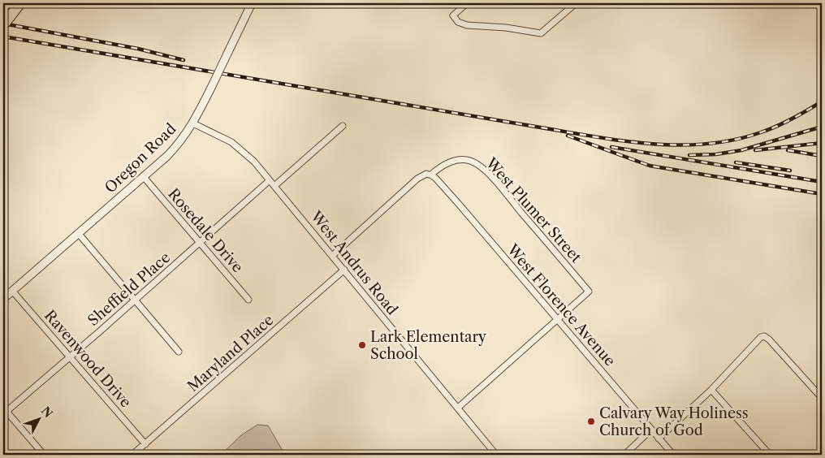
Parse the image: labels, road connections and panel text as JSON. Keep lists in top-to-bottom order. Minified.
{"streets":{"street":["Oregon Road","West Plumer Street","Rosedale Drive","West Andrus Road","Sheffield Place","West Florence Avenue","Maryland Place","Ravenwood Drive"]},"crossings":[["Oregon Road","Rosedale Drive"],["Oregon Road","West Andrus Road"],["Oregon Road","Ravenwood Drive"],["West Plumer Street","West Andrus Road"],["West Plumer Street","West Florence Avenue"],["Rosedale Drive","Sheffield Place"],["West Andrus Road","Sheffield Place"],["West Andrus Road","Maryland Place"],["Sheffield Place","Ravenwood Drive"],["Maryland Place","Ravenwood Drive"]],"places":["Lark Elementary School","Calvary Way Holiness Church of God"],"north":"top right"}
